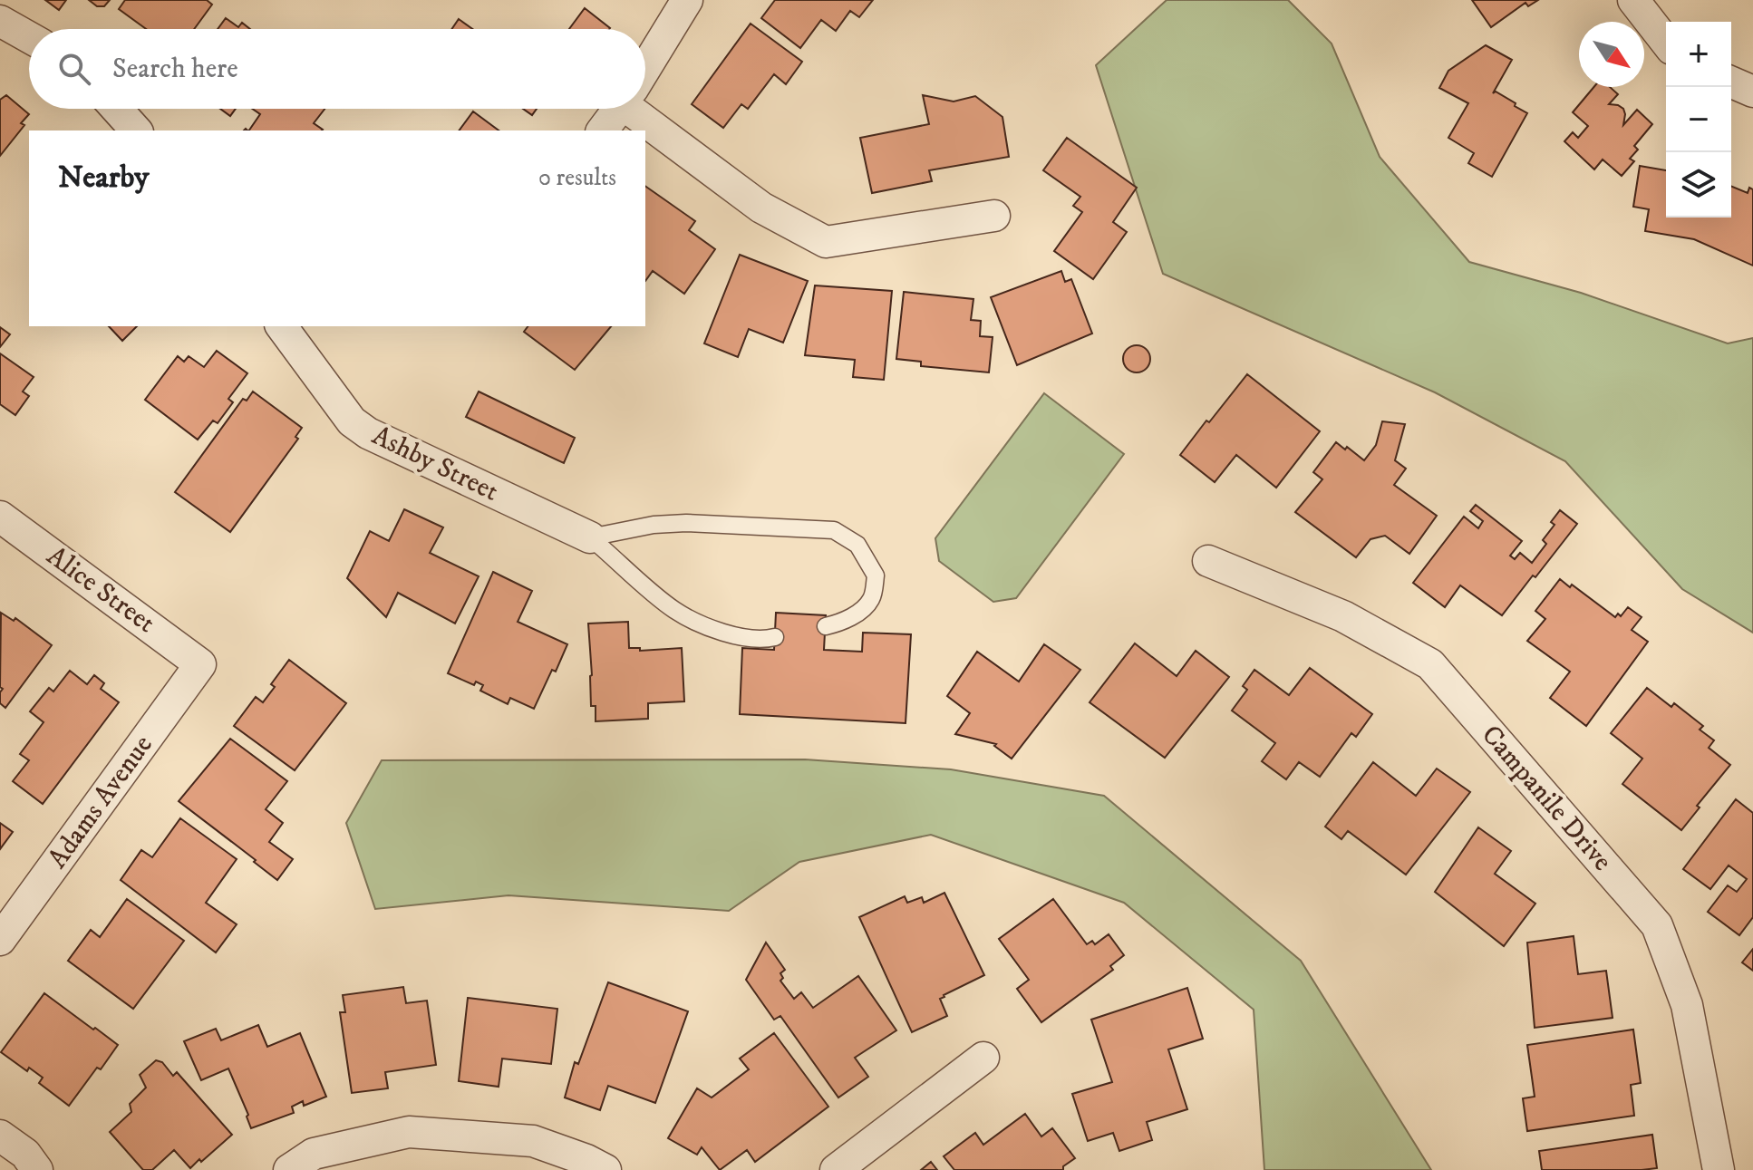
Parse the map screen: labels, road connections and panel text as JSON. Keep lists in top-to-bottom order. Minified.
{"streets":{"street":["Ashby Street","Alice Street","Campanile Drive","Adams Avenue"]},"crossings":[["Alice Street","Adams Avenue"]],"north":"bottom right","page":{"map_buttons":["+","−"],"search":"Search here","heading":["Nearby","0 results"]}}
